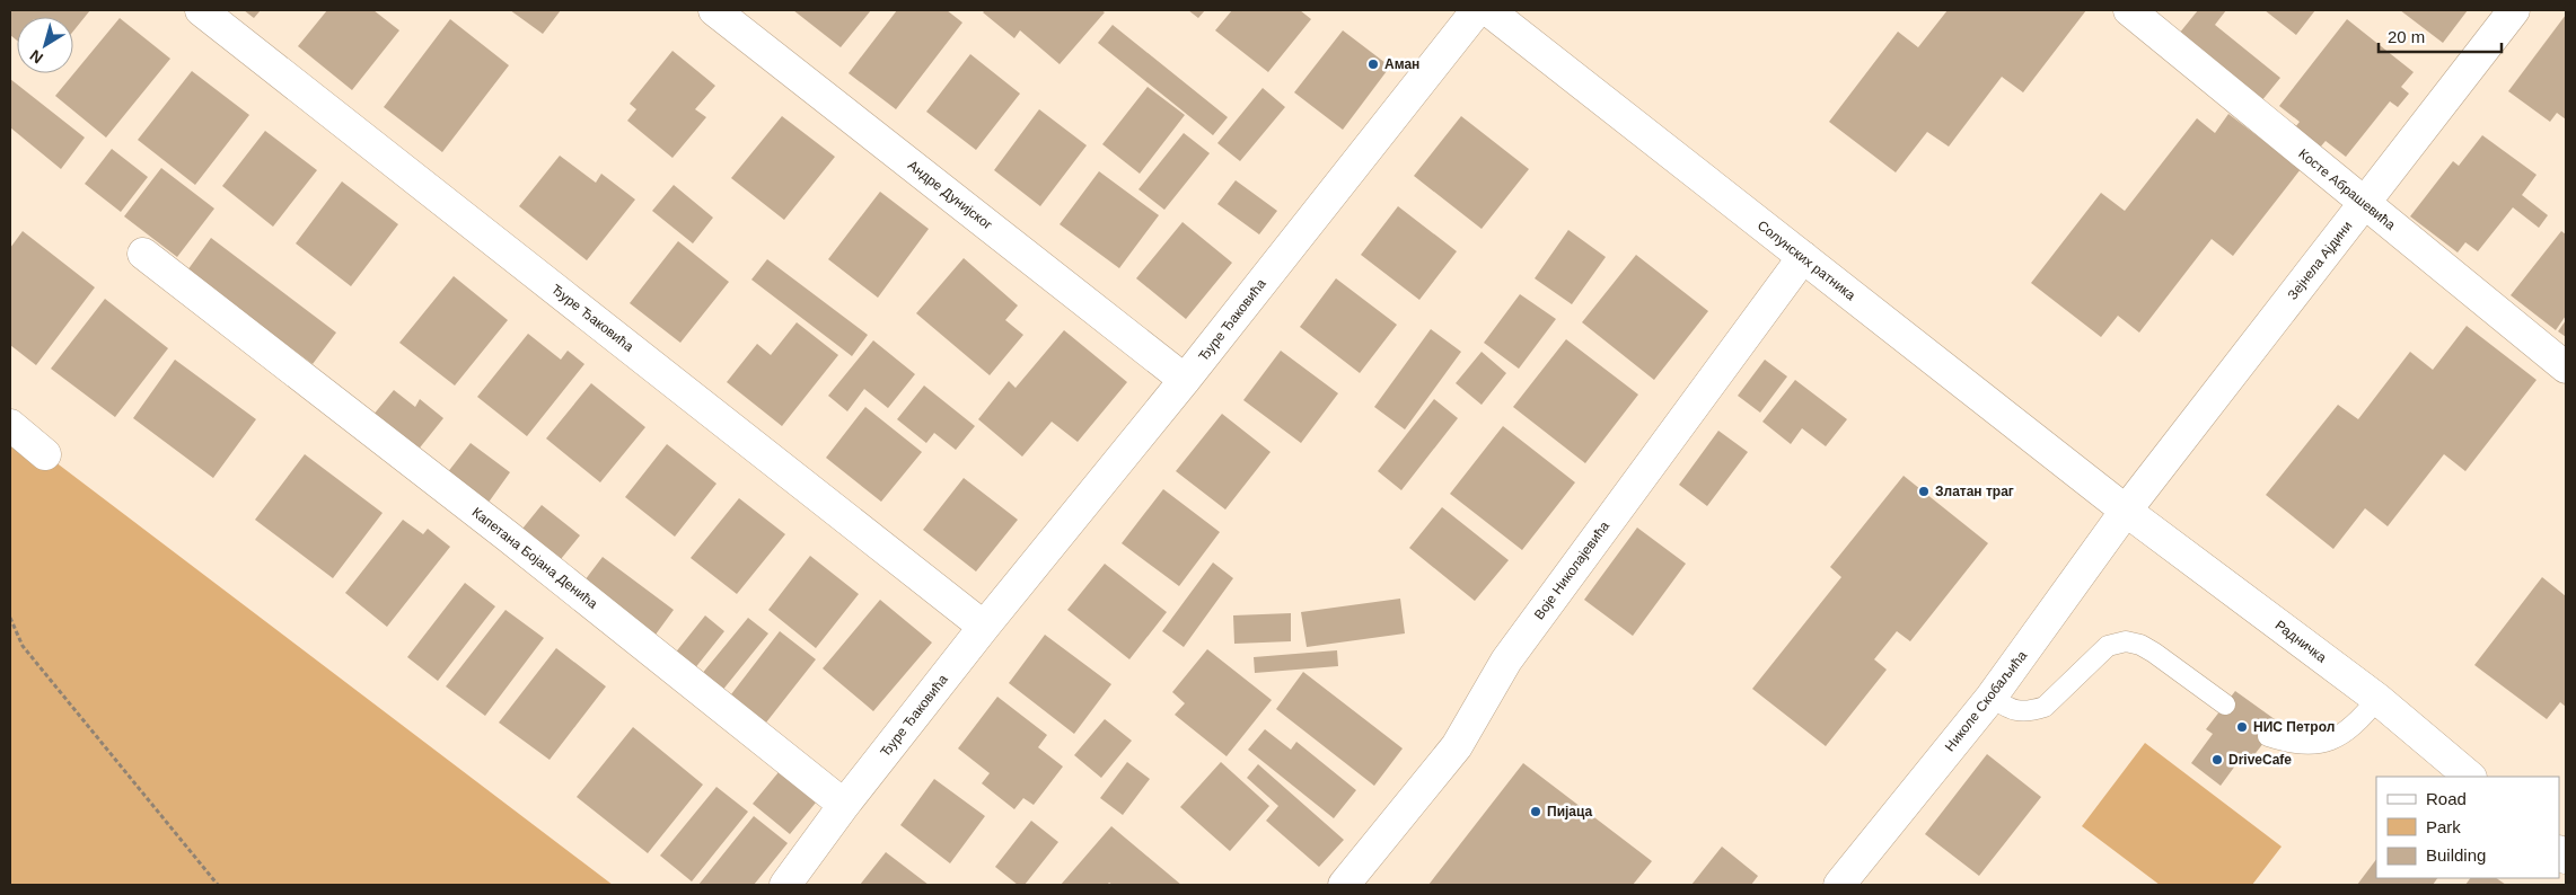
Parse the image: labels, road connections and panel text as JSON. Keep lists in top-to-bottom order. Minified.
{"streets":{"street":["Косте Абрашевића","Андре Дунијског","Солунских ратника","Зејнела Ајдини","Ђуре Ђаковића","Капетана Бојана Денића","Воје Николајевића","Радничка","Николе Скобаљића"]},"crossings":[["Косте Абрашевића","Зејнела Ајдини"],["Андре Дунијског","Ђуре Ђаковића"],["Солунских ратника","Зејнела Ајдини"],["Солунских ратника","Воје Николајевића"],["Солунских ратника","Радничка"],["Солунских ратника","Николе Скобаљића"],["Зејнела Ајдини","Радничка"],["Зејнела Ајдини","Николе Скобаљића"],["Ђуре Ђаковића","Капетана Бојана Денића"],["Радничка","Николе Скобаљића"]],"places":["Аман","Златан траг","НИС Петрол","DriveCafe","Пијаца"],"legend":["Road","Park","Building"],"scale_bar":"20 m","north":"bottom left"}
